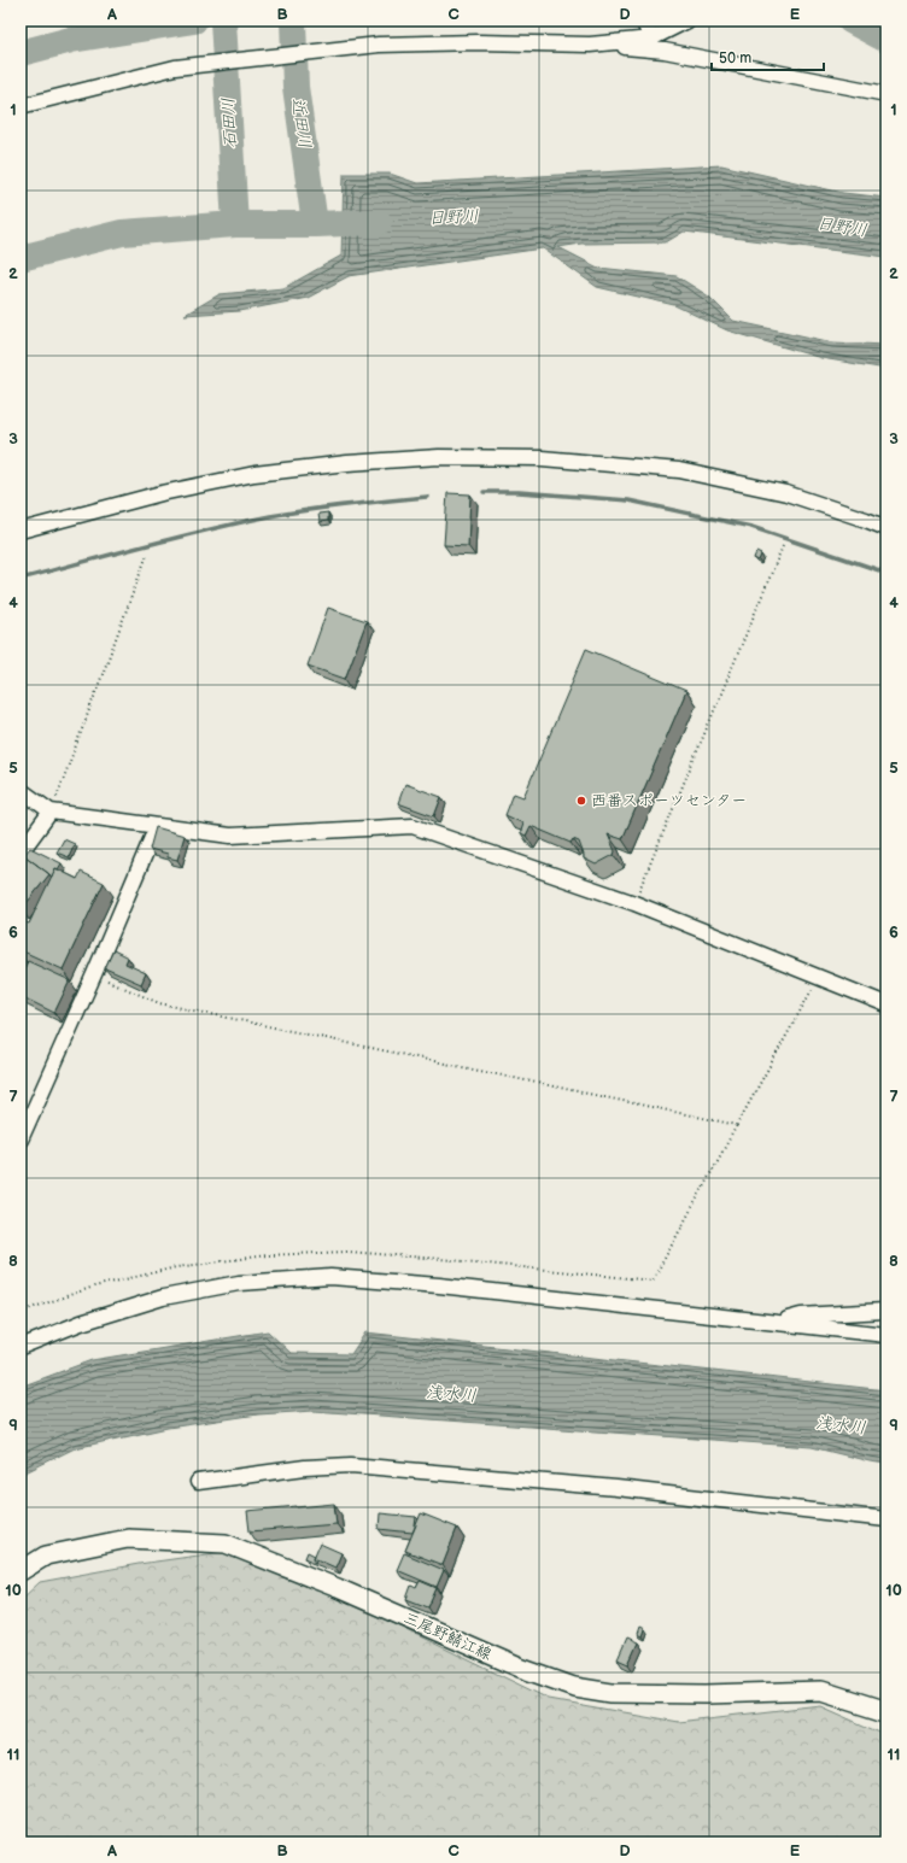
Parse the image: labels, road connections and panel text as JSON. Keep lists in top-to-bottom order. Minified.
{"streets":{"main road":["三尾野鯖江線"]},"water":["石田川","近田川","日野川","浅水川"],"places":["西番スポーツセンター"],"scale_bar":"50 m","grid":{"columns":["A","B","C","D","E"],"rows":["1","2","3","4","5","6","7","8","9","10","11"]}}
